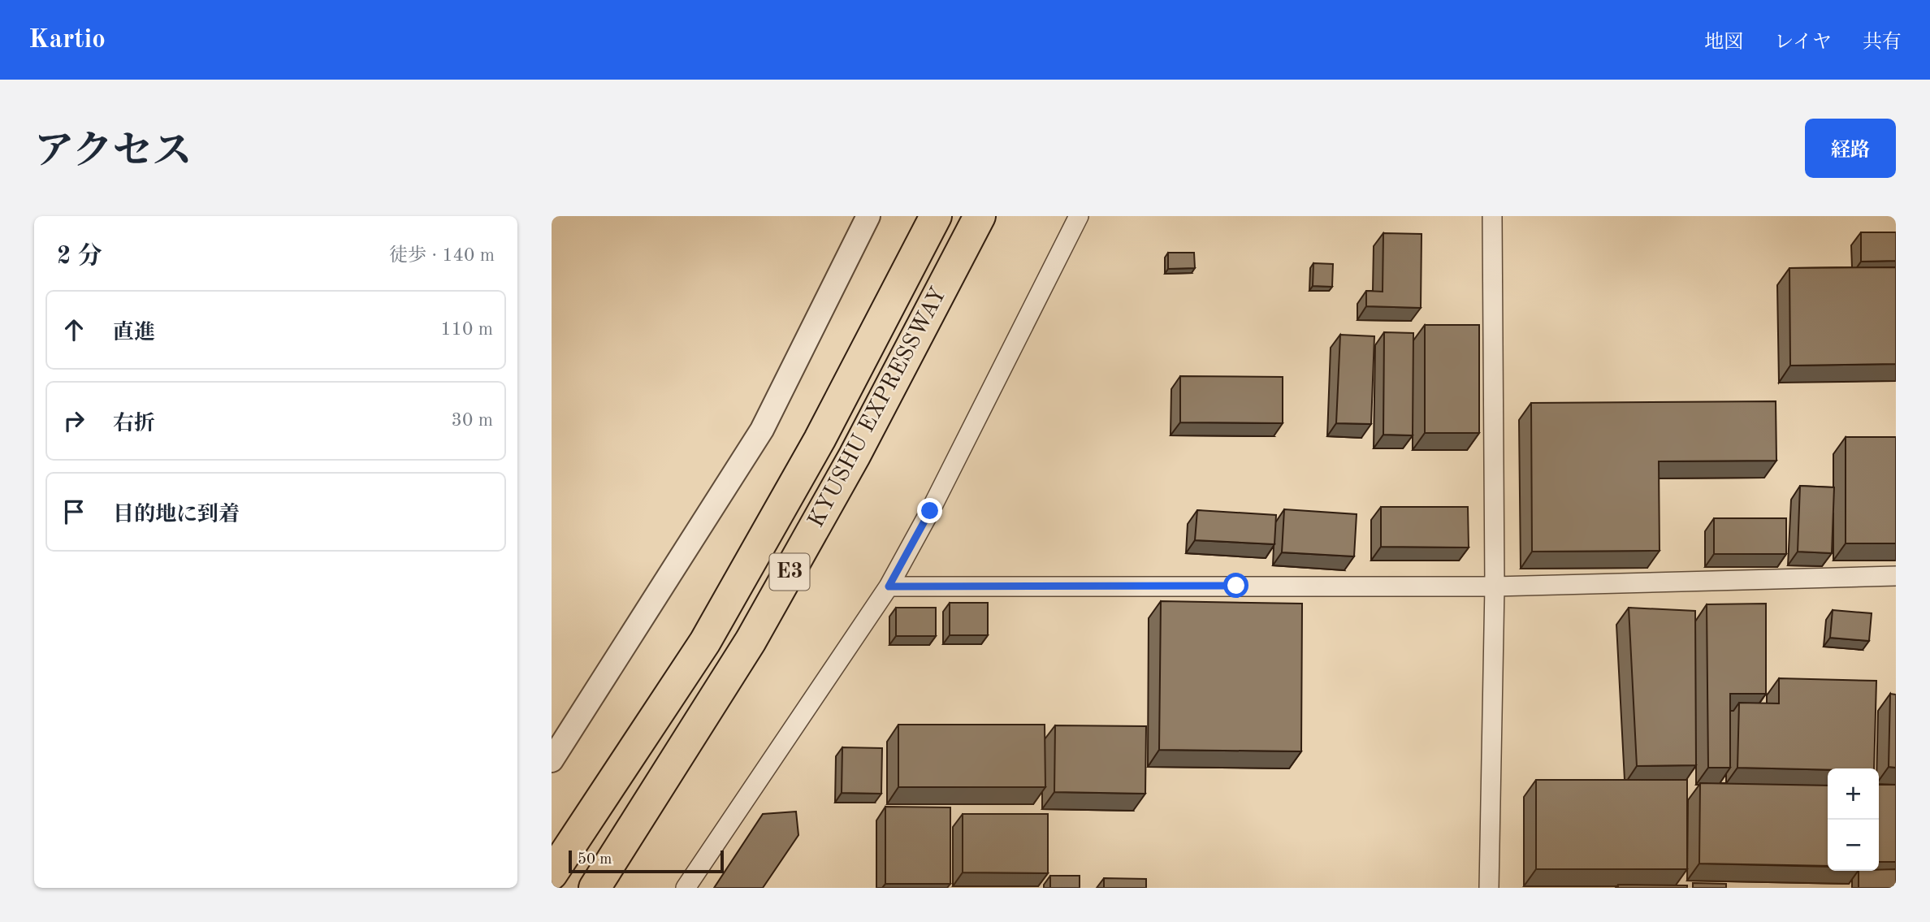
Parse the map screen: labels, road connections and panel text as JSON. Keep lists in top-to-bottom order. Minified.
{"streets":{"highway":["KYUSHU EXPRESSWAY","E3"]},"scale_bar":"50 m","page":{"header":"Kartio","nav":["地図","レイヤ","共有"],"title":"アクセス","buttons":"経路","heading":["2 分","徒歩 · 140 m"],"list":[["直進","110 m"],["右折","30 m"],"目的地に到着"],"map_buttons":["+","−"],"scale":"50 m"}}
